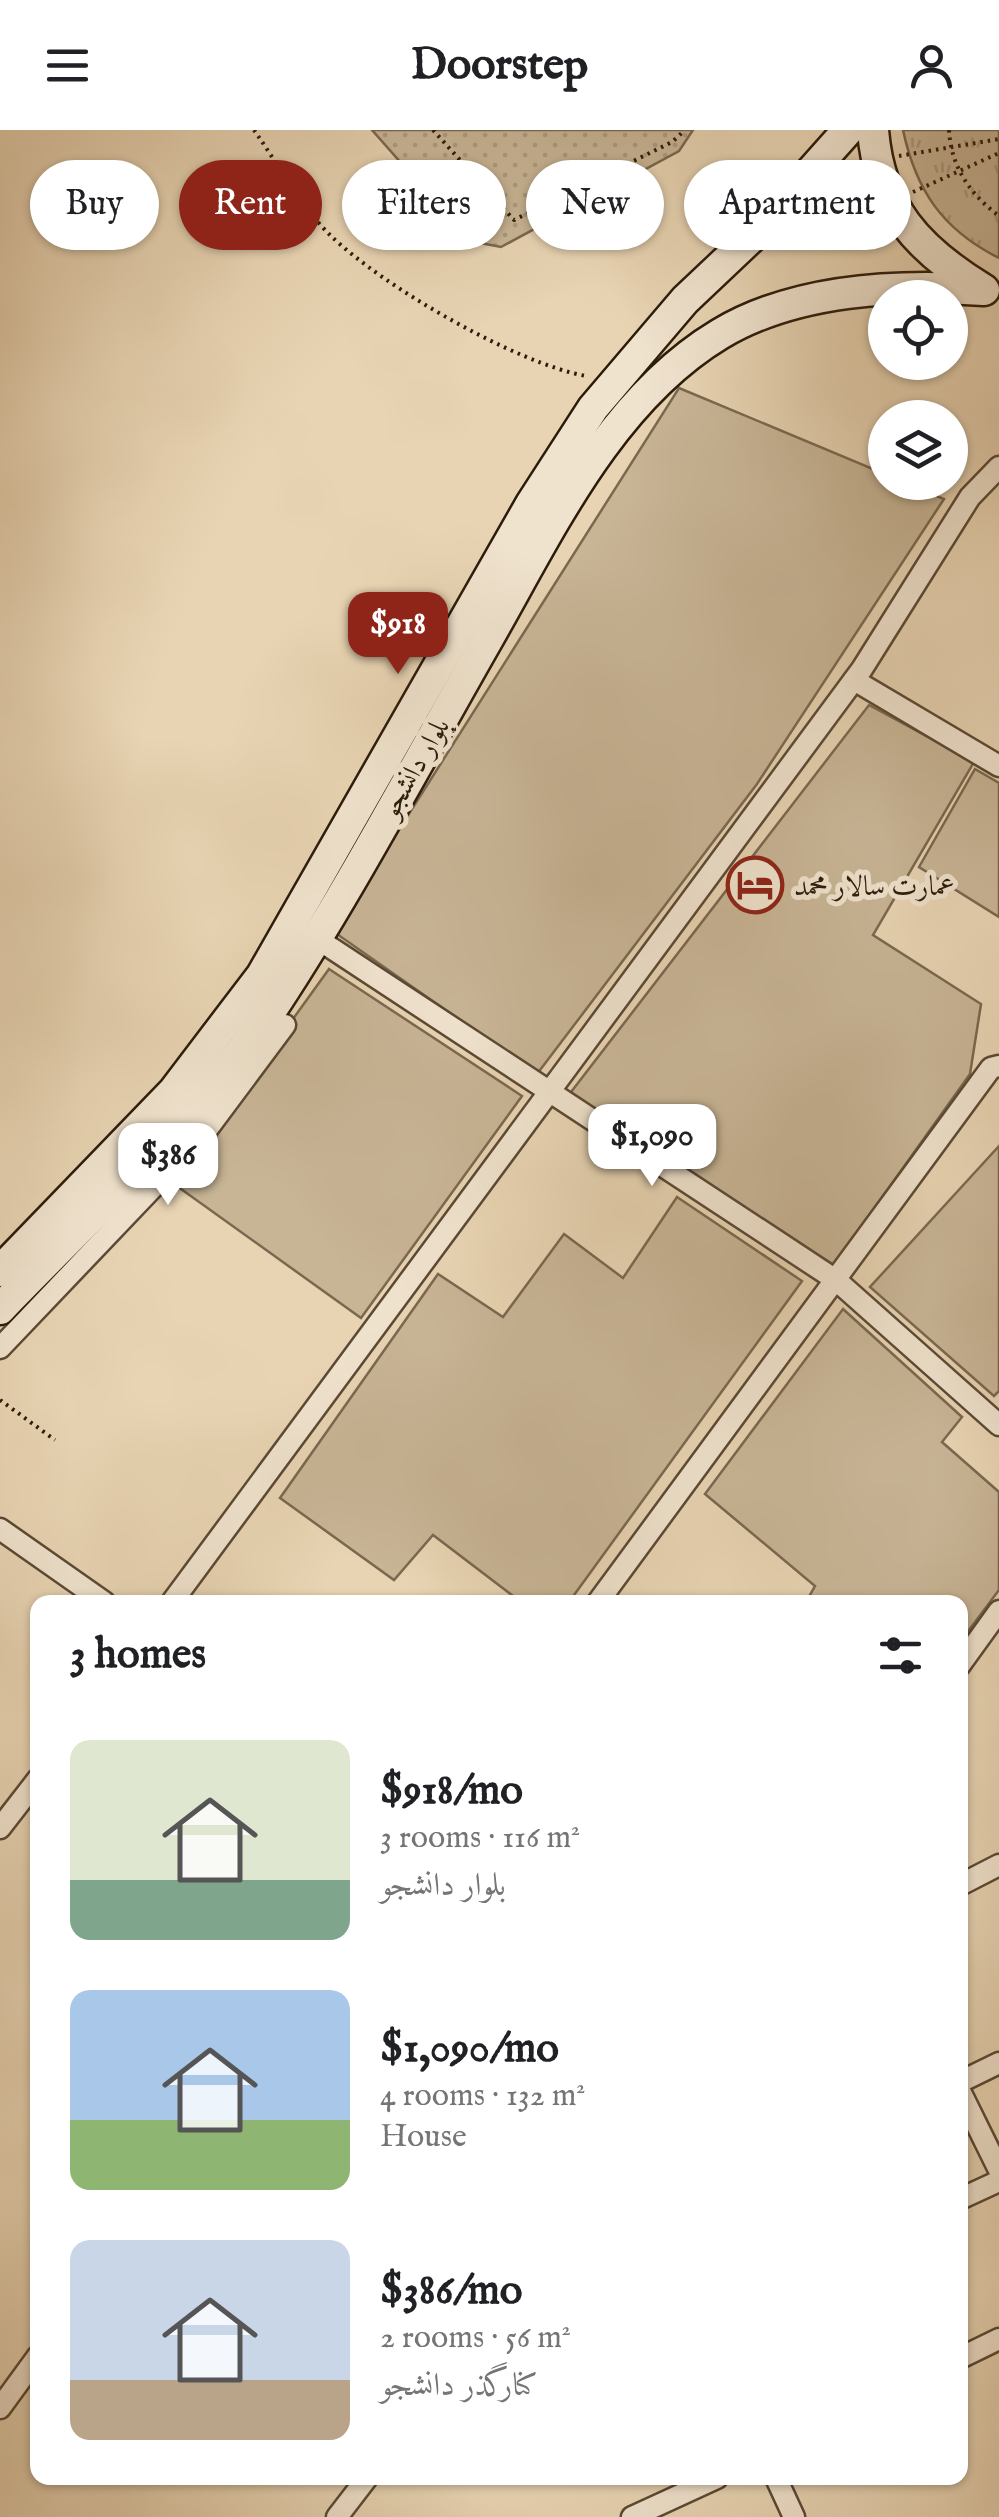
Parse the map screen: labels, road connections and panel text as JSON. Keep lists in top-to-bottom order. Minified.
{"streets":{"main road":["بلوار دانشجو"]},"places":{"hotel":["عمارت سالار محمد"]},"page":{"header":"Doorstep","chip":["Buy","Rent","Filters","New","Apartment"],"price":["$918","$1,090","$386"],"heading":"3 homes","list":[{"name":"$918/mo","note":"3 rooms · 116 m² · بلوار دانشجو"},{"name":"$1,090/mo","note":"4 rooms · 132 m² · House"},{"name":"$386/mo","note":"2 rooms · 56 m² · کنارگذر دانشجو"}]}}
